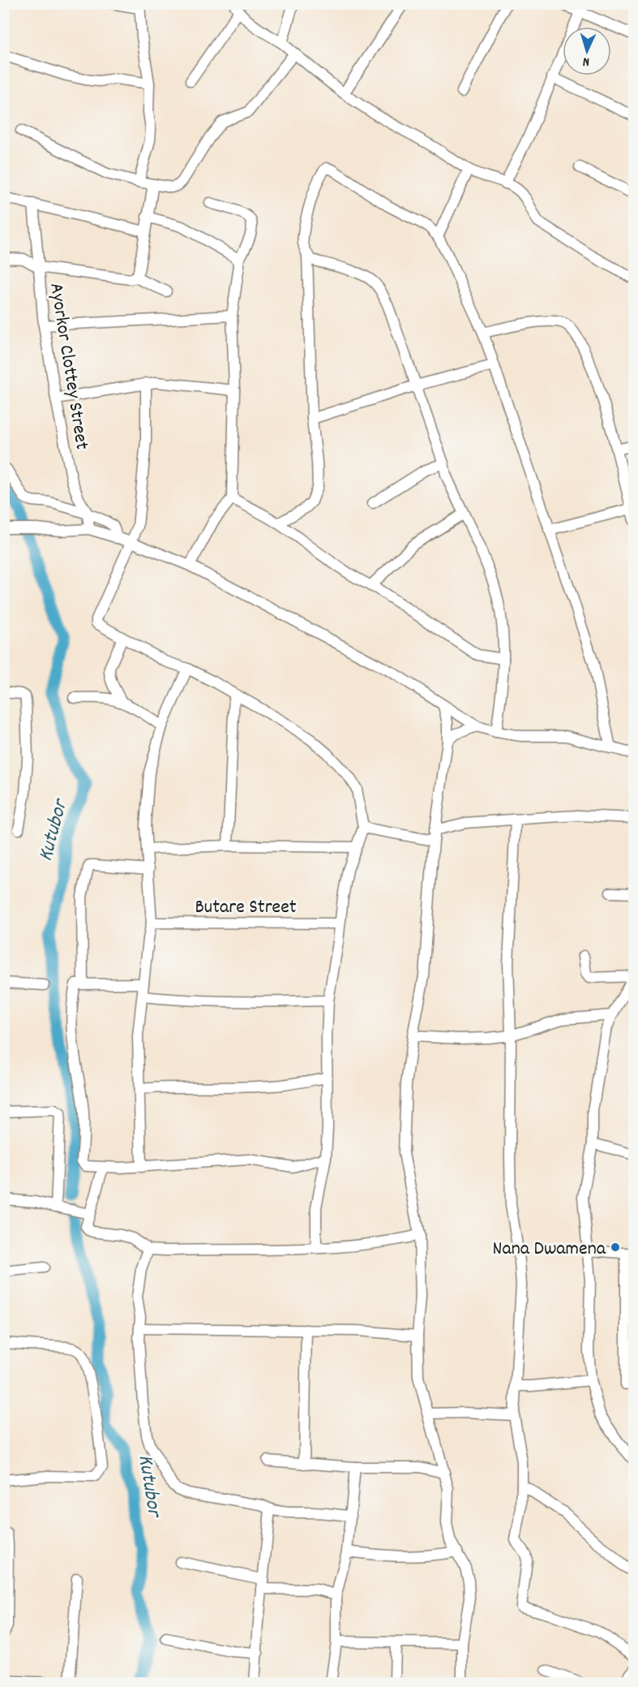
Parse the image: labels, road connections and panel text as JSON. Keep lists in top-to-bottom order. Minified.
{"streets":{"street":["Ayorkor Clottey Street","Butare Street"]},"water":["Kutubor"],"places":["Nana Dwamena"],"north":"bottom"}
